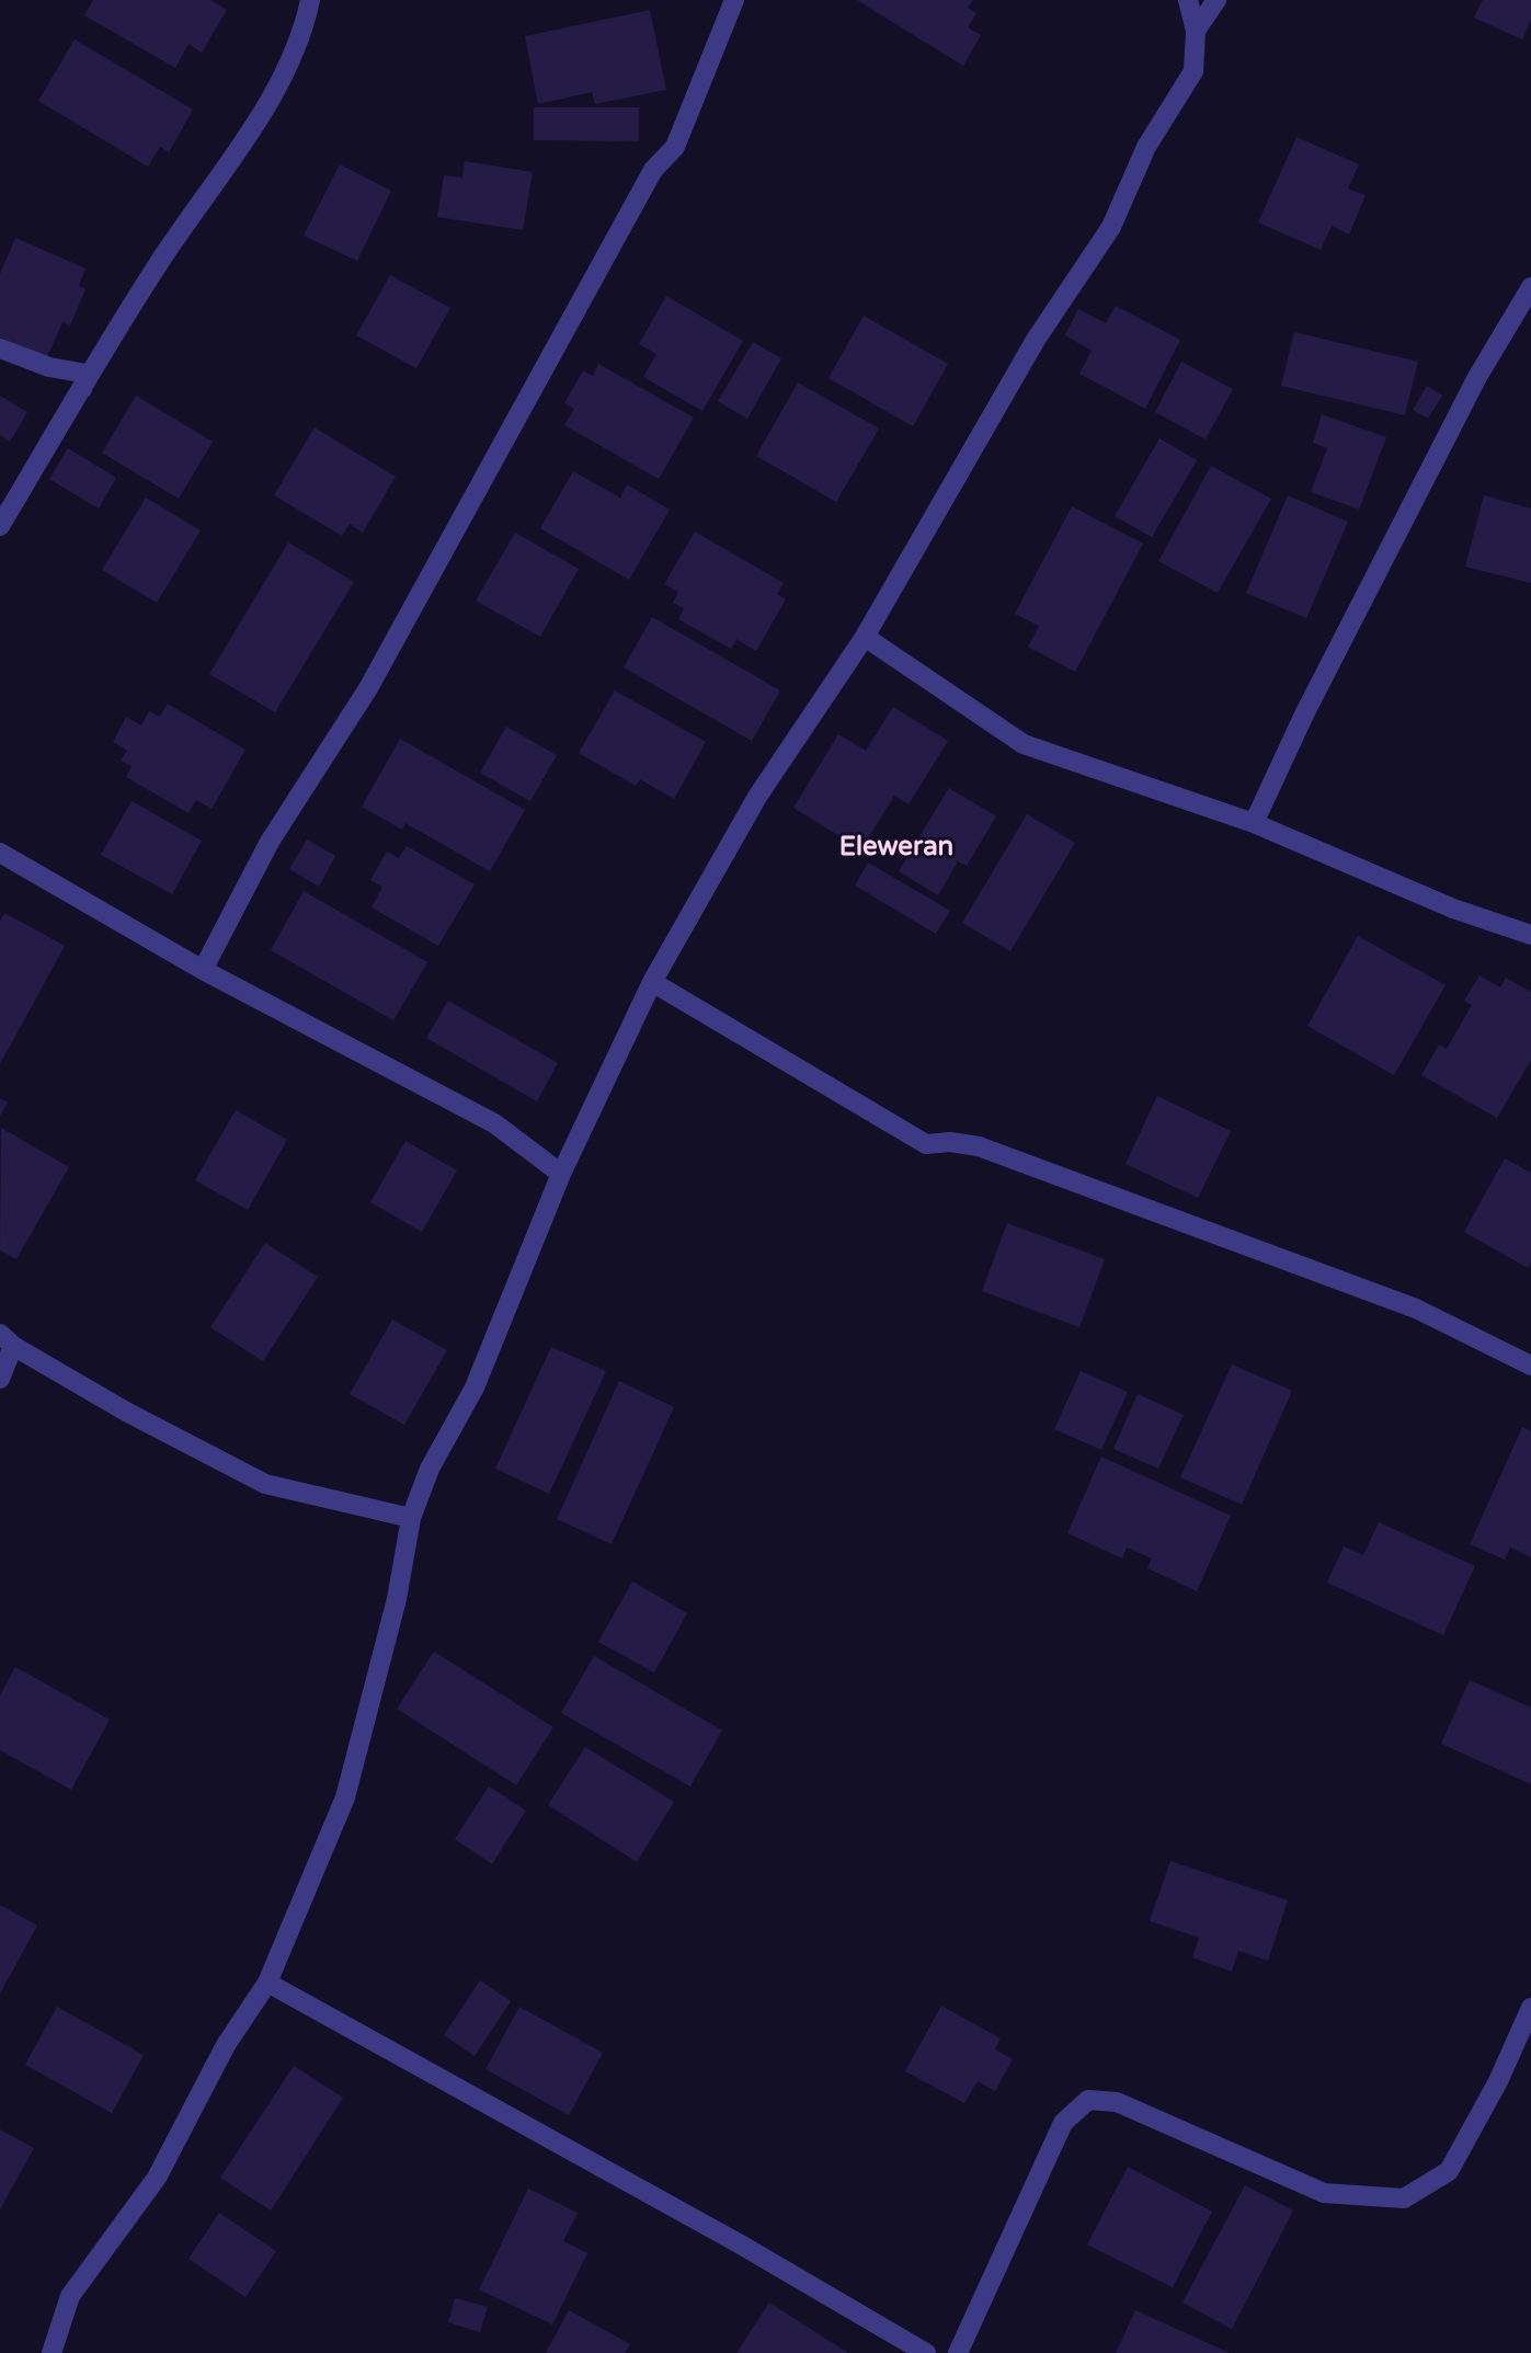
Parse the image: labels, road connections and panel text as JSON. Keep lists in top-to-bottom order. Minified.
{"districts":["Eleweran"]}
